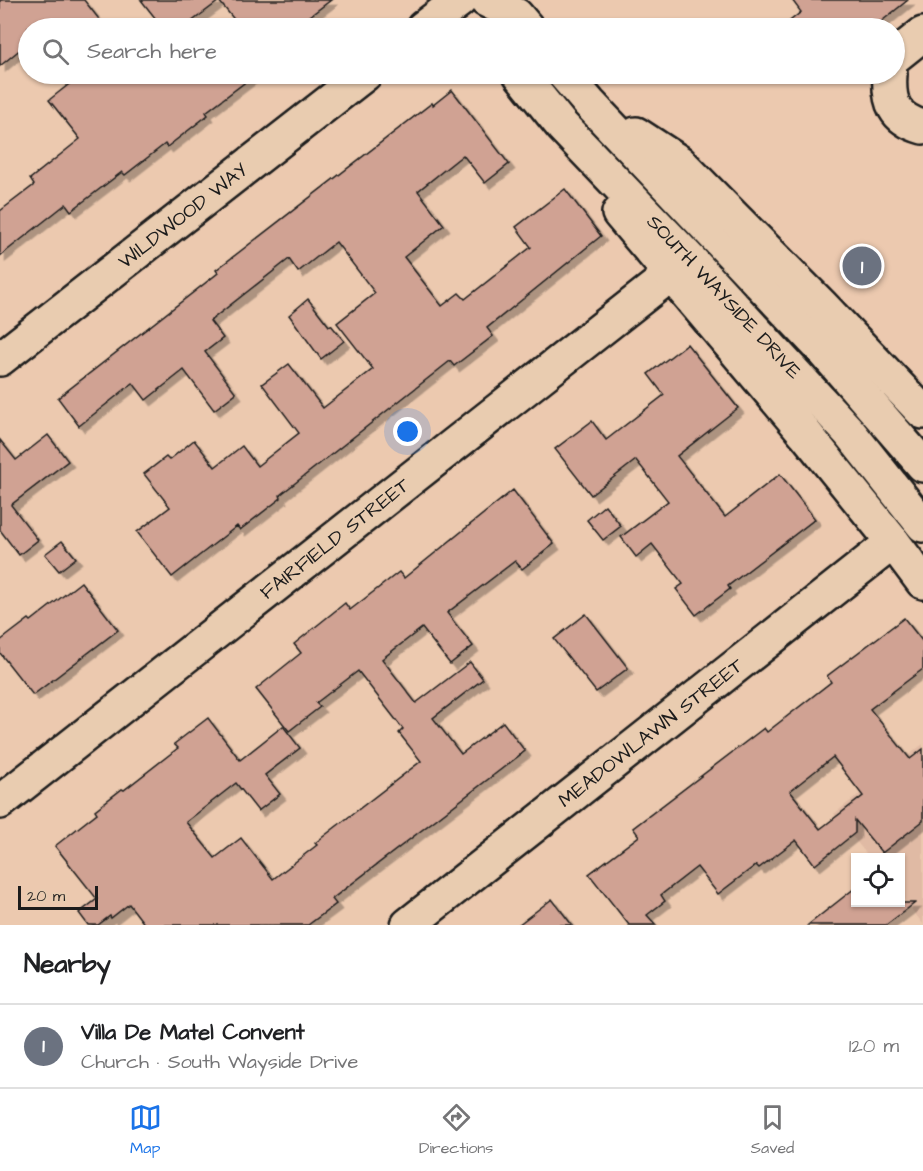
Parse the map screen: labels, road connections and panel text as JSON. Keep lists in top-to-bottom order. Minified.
{"streets":{"main road":["WILDWOOD WAY","SOUTH WAYSIDE DRIVE","FAIRFIELD STREET","MEADOWLAWN STREET"]},"scale_bar":"20 m","page":{"search":"Search here","pins":"1","scale":"20 m","heading":"Nearby","list":[{"mark":"1","name":"Villa De Matel Convent","note":"Church · South Wayside Drive","value":"120 m"}],"nav":["Map","Directions","Saved"]}}
